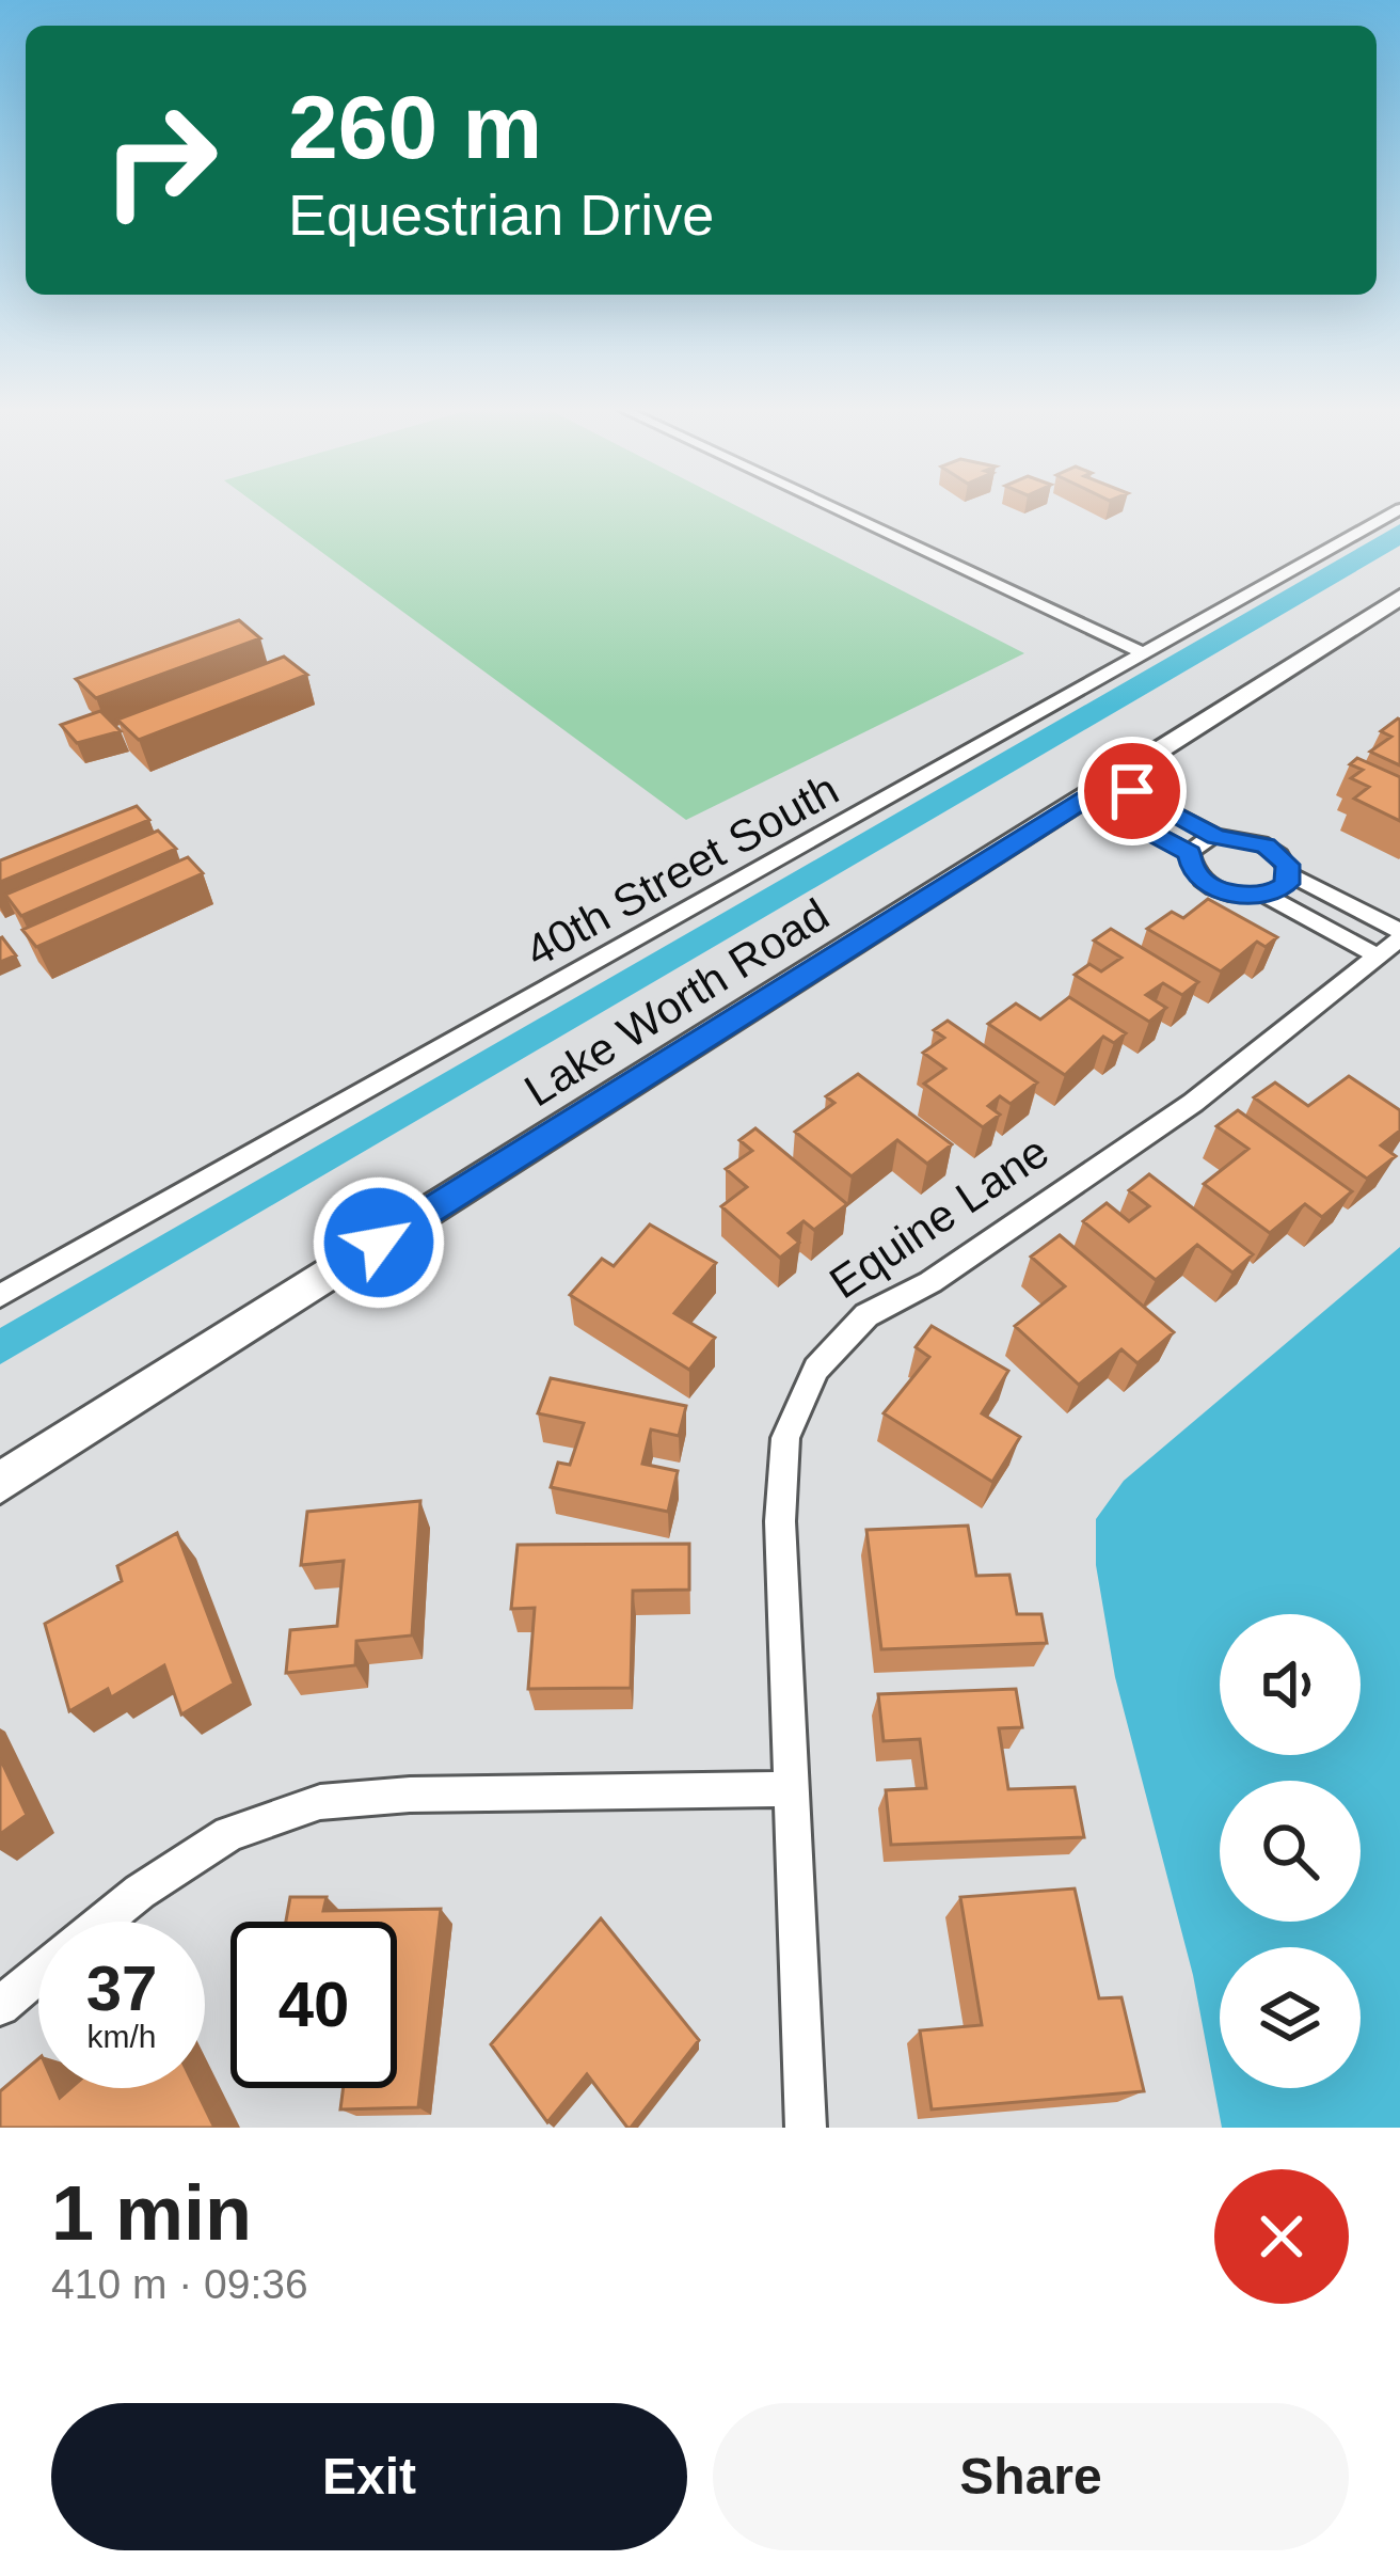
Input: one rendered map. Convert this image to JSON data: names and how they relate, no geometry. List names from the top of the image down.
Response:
{
  "streets": {
    "street": ["40th Street South", "Lake Worth Road", "Equine Lane"]
  },
  "page": {
    "turn": ["260 m", "Equestrian Drive"],
    "speed": "37 km/h",
    "limit": "40",
    "heading": ["1 min", "410 m · 09:36"],
    "buttons": ["Exit", "Share"]
  }
}
